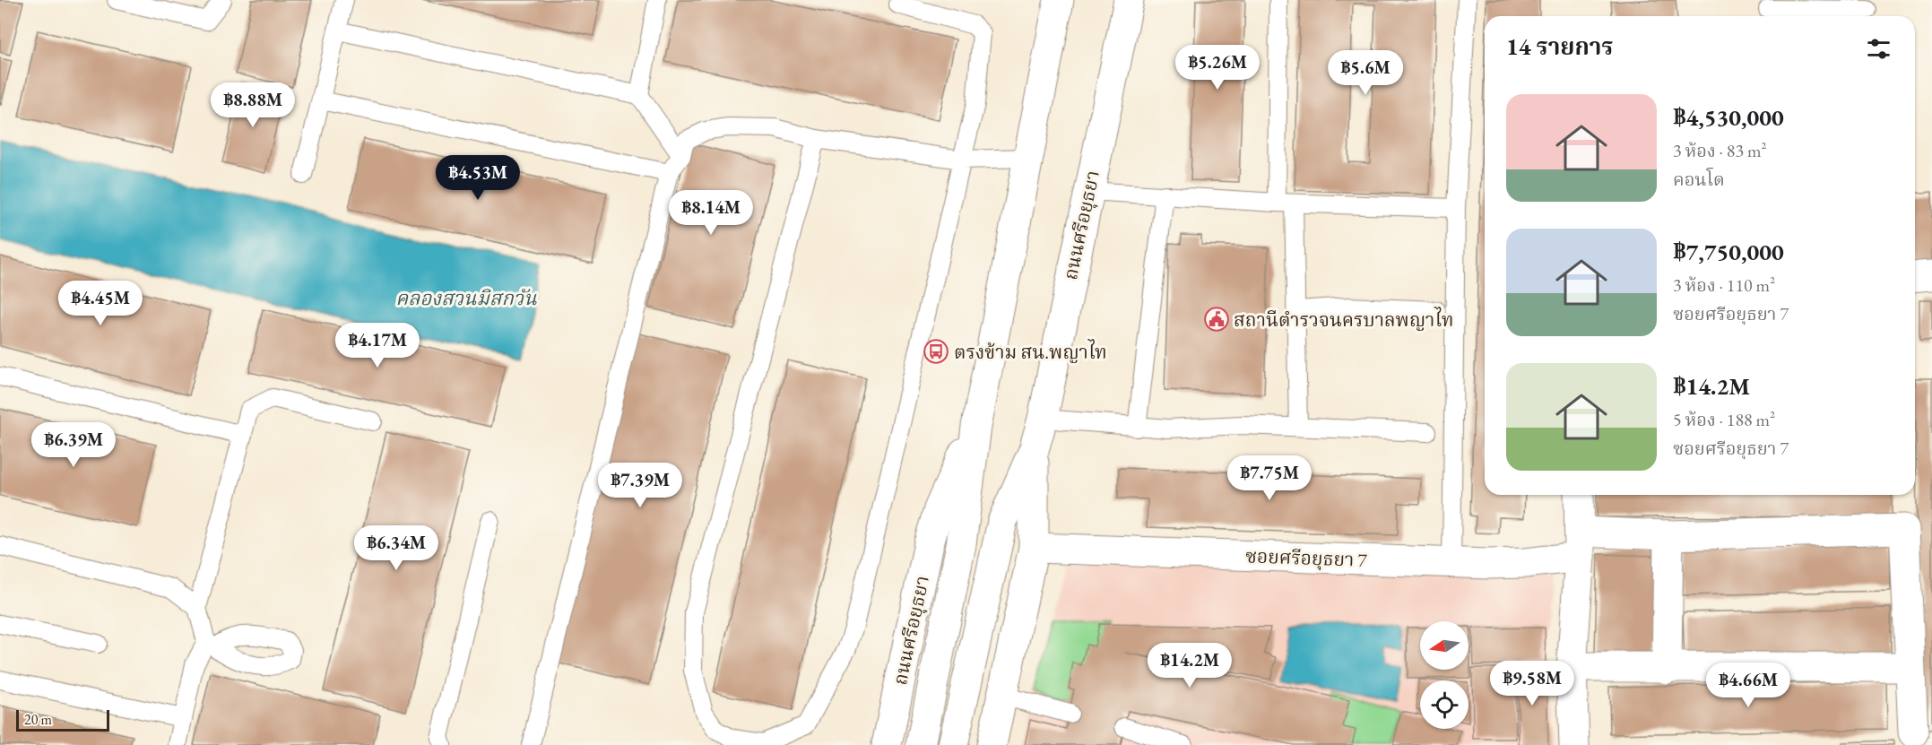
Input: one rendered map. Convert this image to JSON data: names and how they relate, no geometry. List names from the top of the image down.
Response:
{
  "streets": {
    "main road": ["ถนนศรีอยุธยา", "ซอยศรีอยุธยา 7"]
  },
  "crossings": [
    ["ถนนศรีอยุธยา", "ซอยศรีอยุธยา 7"]
  ],
  "water": ["คลองสวนมิสกวัน"],
  "places": {
    "public building": ["สถานีตำรวจนครบาลพญาไท"],
    "bus stop": ["ตรงข้าม สน.พญาไท"]
  },
  "scale_bar": "20 m",
  "north": "left",
  "page": {
    "heading": "14 รายการ",
    "price": [
      "฿5.26M",
      "฿5.6M",
      "฿8.88M",
      "฿4.53M",
      "฿8.14M",
      "฿4.45M",
      "฿4.17M",
      "฿6.39M",
      "฿7.75M",
      "฿7.39M",
      "฿6.34M",
      "฿14.2M",
      "฿9.58M",
      "฿4.66M"
    ],
    "list": [
      {
        "name": "฿4,530,000",
        "note": "3 ห้อง · 83 m² · คอนโด"
      },
      {
        "name": "฿7,750,000",
        "note": "3 ห้อง · 110 m² · ซอยศรีอยุธยา 7"
      },
      {
        "name": "฿14.2M",
        "note": "5 ห้อง · 188 m² · ซอยศรีอยุธยา 7"
      }
    ],
    "scale": "20 m"
  }
}
